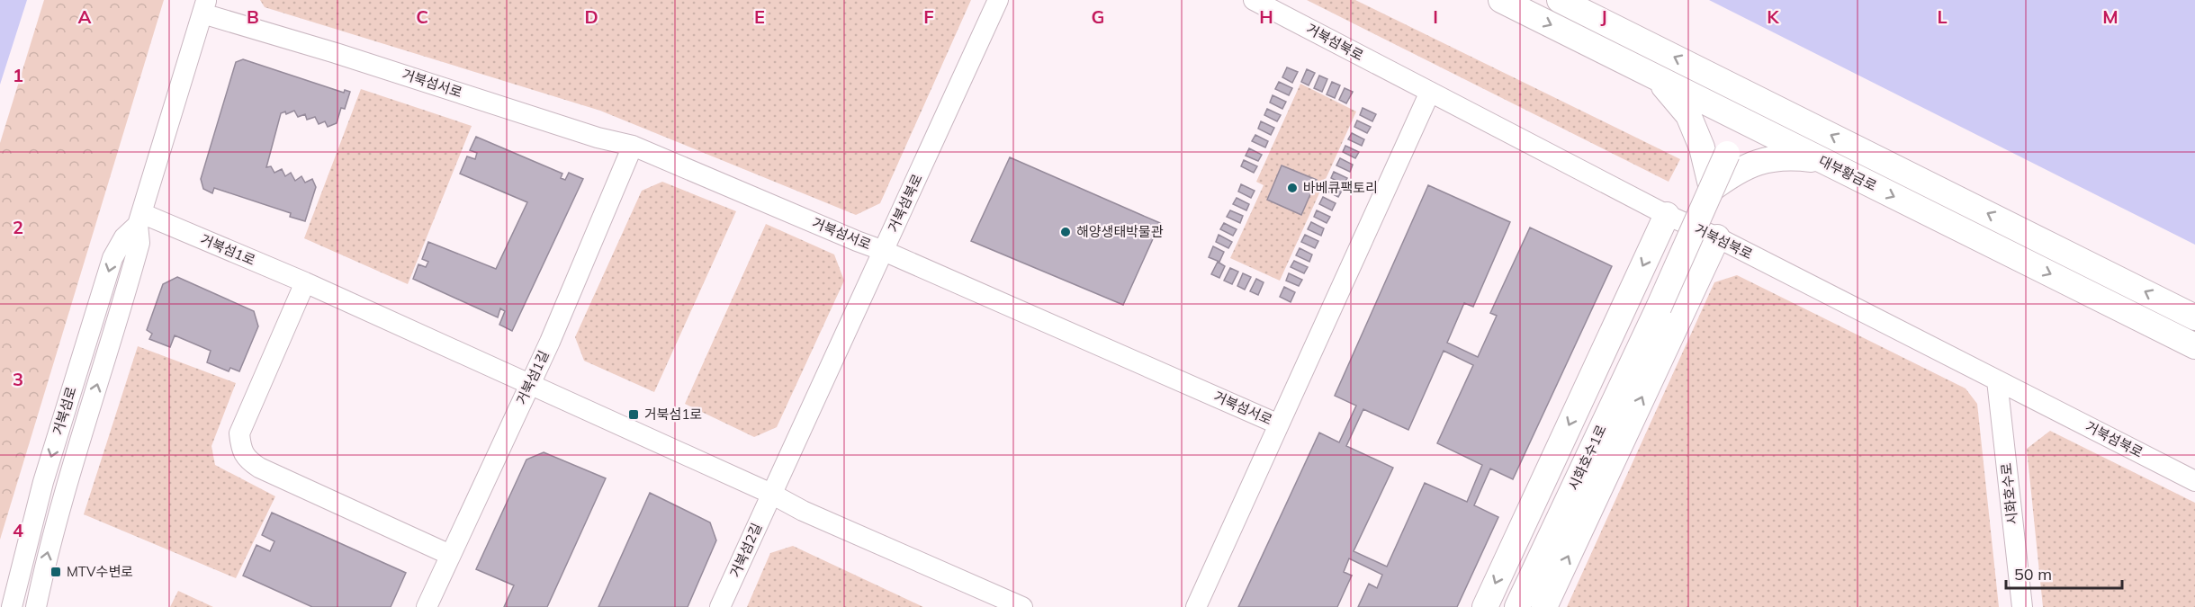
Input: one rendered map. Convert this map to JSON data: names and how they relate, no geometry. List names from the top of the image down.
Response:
{
  "streets": {
    "main road": ["대부황금로", "시화호수1로"],
    "street": [
      "거북섬북로",
      "거북섬서로",
      "거북섬1로",
      "거북섬1길",
      "거북섬로",
      "시화호수로",
      "거북섬2길"
    ]
  },
  "crossings": [
    ["거북섬북로", "거북섬서로"],
    ["거북섬북로", "거북섬1로"],
    ["거북섬북로", "시화호수로"],
    ["거북섬북로", "거북섬2길"],
    ["거북섬서로", "거북섬1길"],
    ["거북섬서로", "거북섬로"],
    ["대부황금로", "시화호수1로"],
    ["거북섬1로", "거북섬1길"],
    ["거북섬1로", "거북섬로"],
    ["거북섬1로", "거북섬2길"]
  ],
  "places": {
    "other": ["바베큐팩토리", "해양생태박물관"],
    "transit": ["거북섬1로", "MTV수변로"]
  },
  "scale_bar": "50 m",
  "grid": {
    "columns": [
      "A",
      "B",
      "C",
      "D",
      "E",
      "F",
      "G",
      "H",
      "I",
      "J",
      "K",
      "L",
      "M"
    ],
    "rows": [
      "1",
      "2",
      "3",
      "4"
    ]
  }
}
